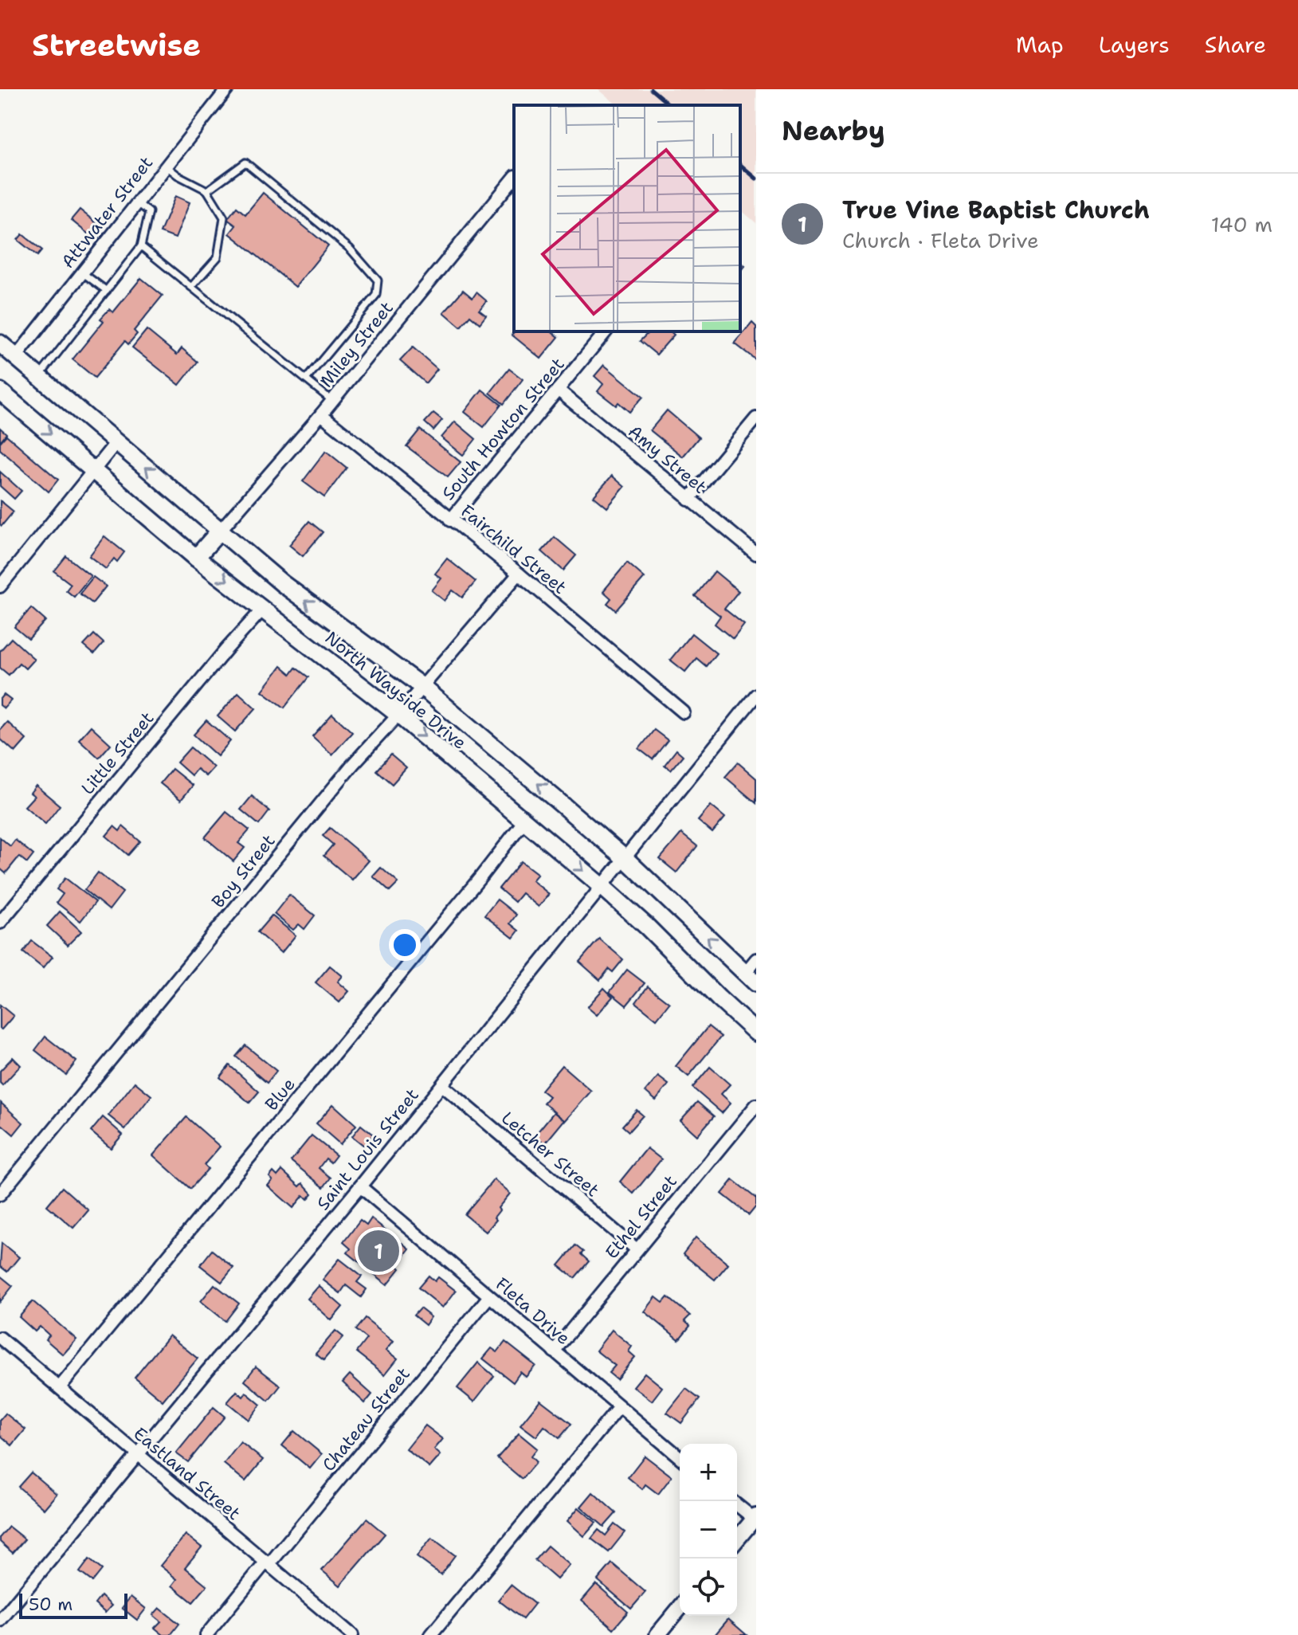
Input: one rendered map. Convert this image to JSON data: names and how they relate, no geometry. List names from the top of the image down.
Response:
{
  "streets": {
    "main road": ["North Wayside Drive"],
    "street": [
      "Attwater Street",
      "Miley Street",
      "South Howton Street",
      "Amy Street",
      "Fairchild Street",
      "Little Street",
      "Boy Street",
      "Blue",
      "Saint Louis Street",
      "Letcher Street",
      "Ethel Street",
      "Fleta Drive",
      "Chateau Street",
      "Eastland Street"
    ]
  },
  "crossings": [
    ["Attwater Street", "North Wayside Drive"],
    ["Miley Street", "Fairchild Street"],
    ["Miley Street", "North Wayside Drive"],
    ["South Howton Street", "Amy Street"],
    ["South Howton Street", "Fairchild Street"],
    ["Fairchild Street", "Boy Street"],
    ["North Wayside Drive", "Little Street"],
    ["North Wayside Drive", "Boy Street"],
    ["North Wayside Drive", "Blue"],
    ["North Wayside Drive", "Saint Louis Street"],
    ["Blue", "Eastland Street"],
    ["Saint Louis Street", "Letcher Street"],
    ["Saint Louis Street", "Fleta Drive"],
    ["Saint Louis Street", "Eastland Street"],
    ["Letcher Street", "Ethel Street"],
    ["Ethel Street", "Fleta Drive"],
    ["Fleta Drive", "Chateau Street"],
    ["Chateau Street", "Eastland Street"]
  ],
  "scale_bar": "50 m",
  "page": {
    "header": "Streetwise",
    "nav": ["Map", "Layers", "Share"],
    "heading": "Nearby",
    "list": [
      {
        "mark": "1",
        "name": "True Vine Baptist Church",
        "note": "Church · Fleta Drive",
        "value": "140 m"
      }
    ],
    "pins": "1",
    "map_buttons": ["+", "−"],
    "scale": "50 m"
  }
}
